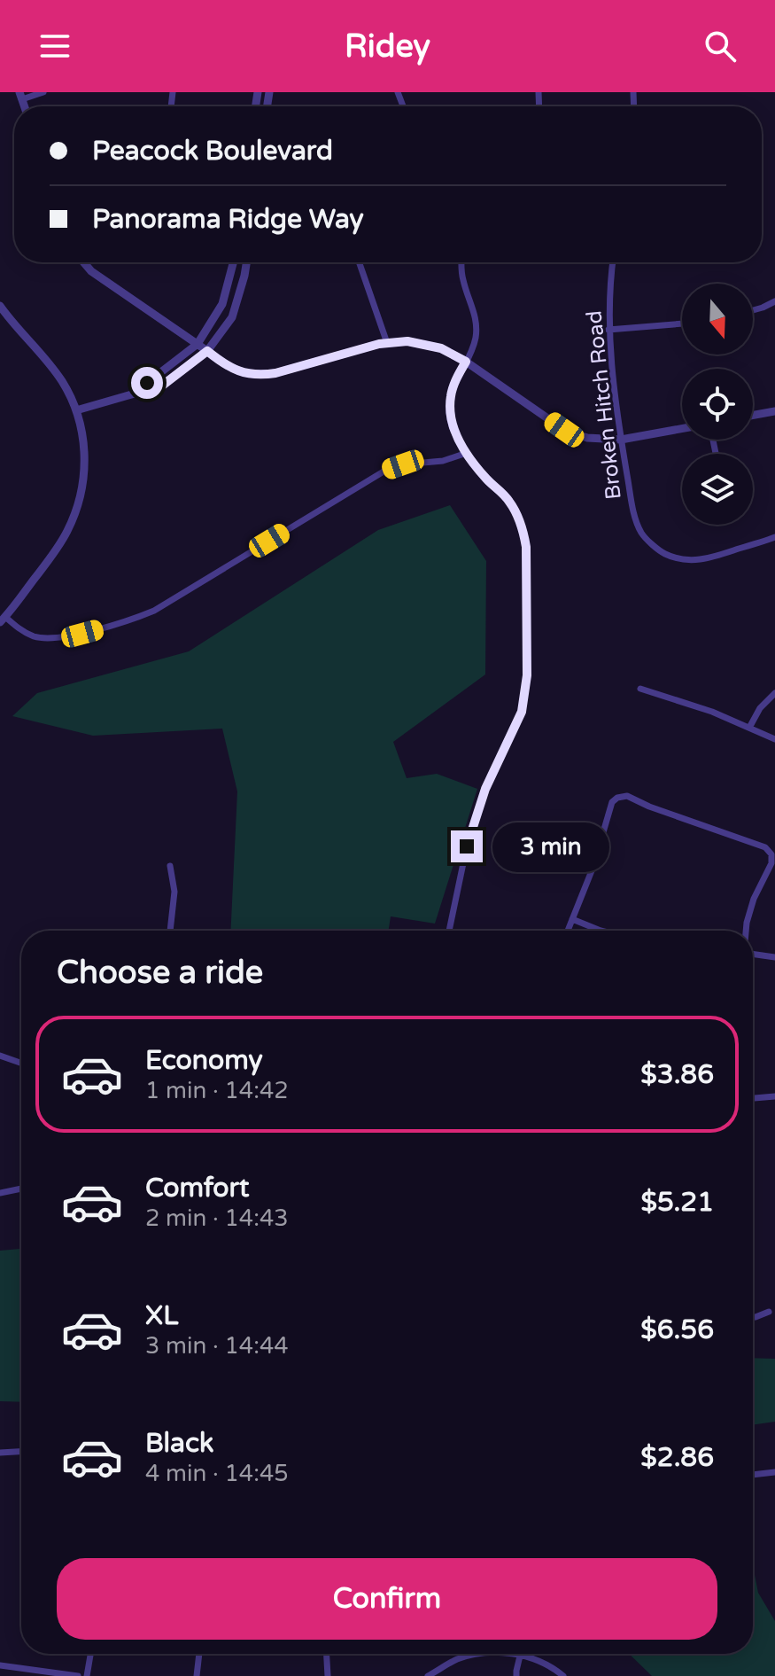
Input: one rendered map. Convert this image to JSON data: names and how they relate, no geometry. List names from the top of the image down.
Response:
{
  "streets": {
    "street": ["Broken Hitch Road"]
  },
  "north": "bottom",
  "page": {
    "header": "Ridey",
    "banner": ["Peacock Boulevard", "Panorama Ridge Way"],
    "bubble": "3 min",
    "heading": "Choose a ride",
    "list": [
      {
        "name": "Economy",
        "note": "1 min · 14:42",
        "value": "$3.86"
      },
      {
        "name": "Comfort",
        "note": "2 min · 14:43",
        "value": "$5.21"
      },
      {
        "name": "XL",
        "note": "3 min · 14:44",
        "value": "$6.56"
      },
      {
        "name": "Black",
        "note": "4 min · 14:45",
        "value": "$2.86"
      }
    ],
    "buttons": "Confirm"
  }
}
